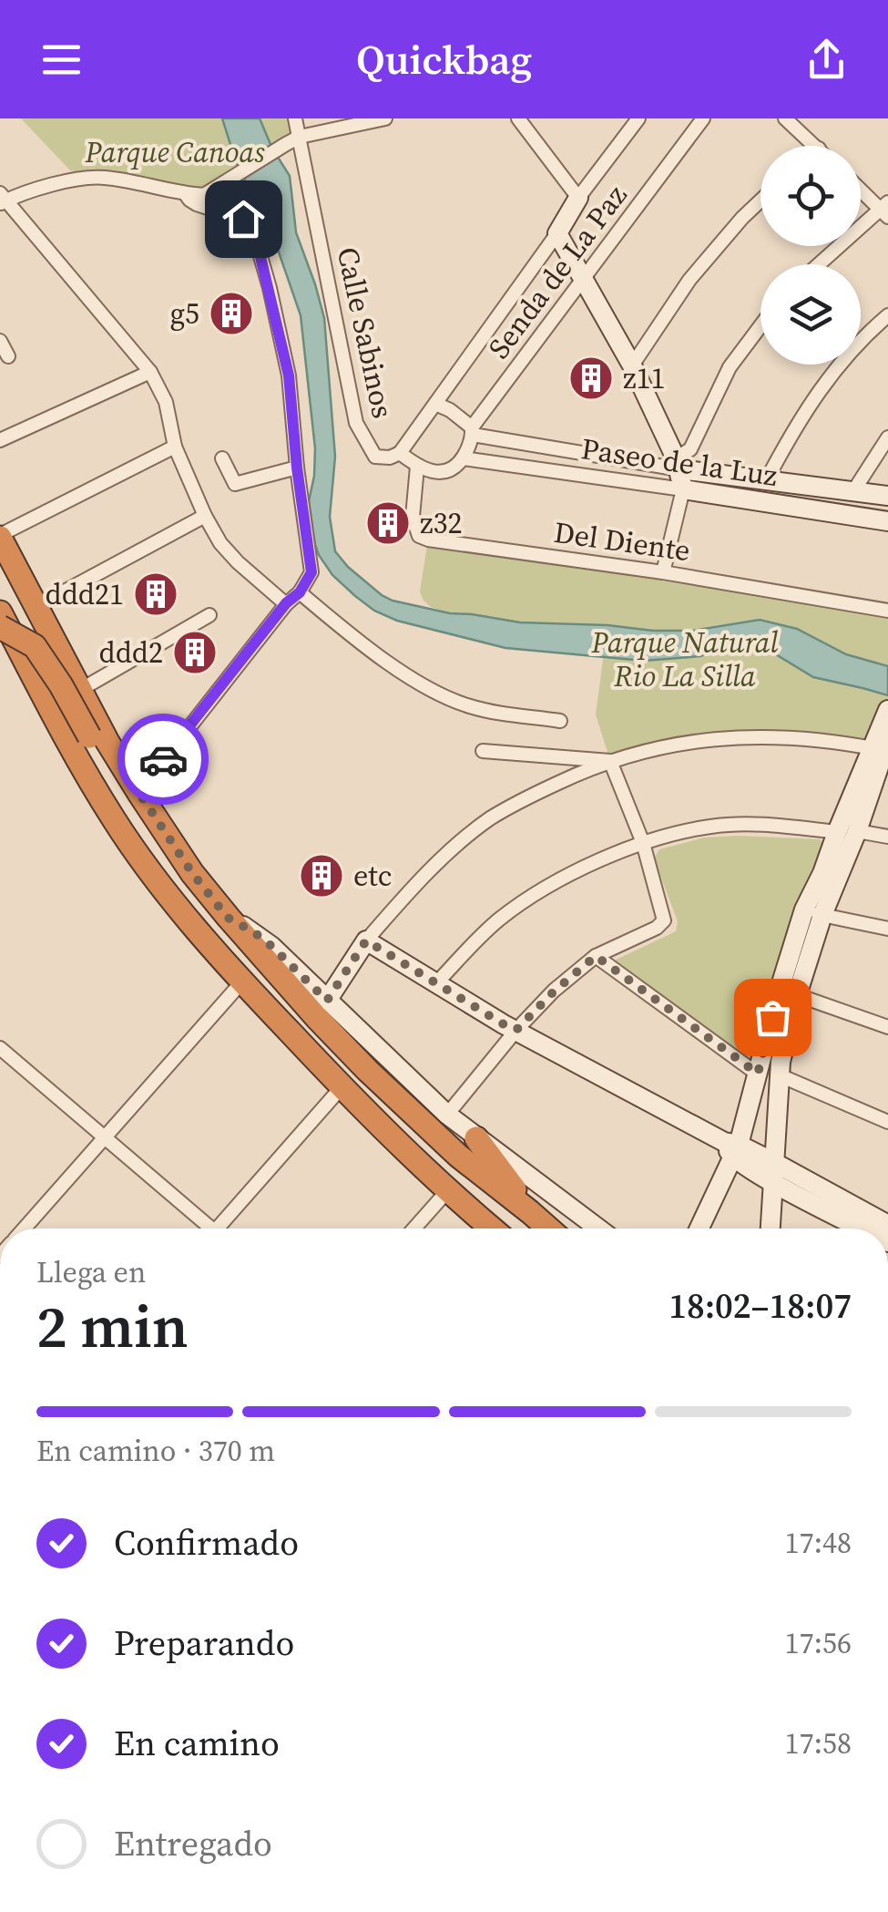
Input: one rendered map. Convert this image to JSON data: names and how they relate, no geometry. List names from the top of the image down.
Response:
{
  "streets": {
    "street": [
      "Senda de La Paz",
      "Calle Sabinos",
      "Paseo de la Luz",
      "Del Diente"
    ]
  },
  "crossings": [
    ["Senda de La Paz", "Calle Sabinos"],
    ["Senda de La Paz", "Paseo de la Luz"],
    ["Senda de La Paz", "Del Diente"],
    ["Calle Sabinos", "Paseo de la Luz"],
    ["Calle Sabinos", "Del Diente"],
    ["Paseo de la Luz", "Del Diente"]
  ],
  "parks": ["Parque Canoas", "Parque Natural Rio La Silla"],
  "places": {
    "building": [
      "g5",
      "z11",
      "z32",
      "ddd21",
      "ddd2",
      "etc"
    ]
  },
  "page": {
    "header": "Quickbag",
    "heading": ["2 min", "Llega en", "18:02–18:07"],
    "bar": "En camino · 370 m",
    "list": [
      ["Confirmado", "17:48"],
      ["Preparando", "17:56"],
      ["En camino", "17:58"],
      "Entregado"
    ]
  }
}
